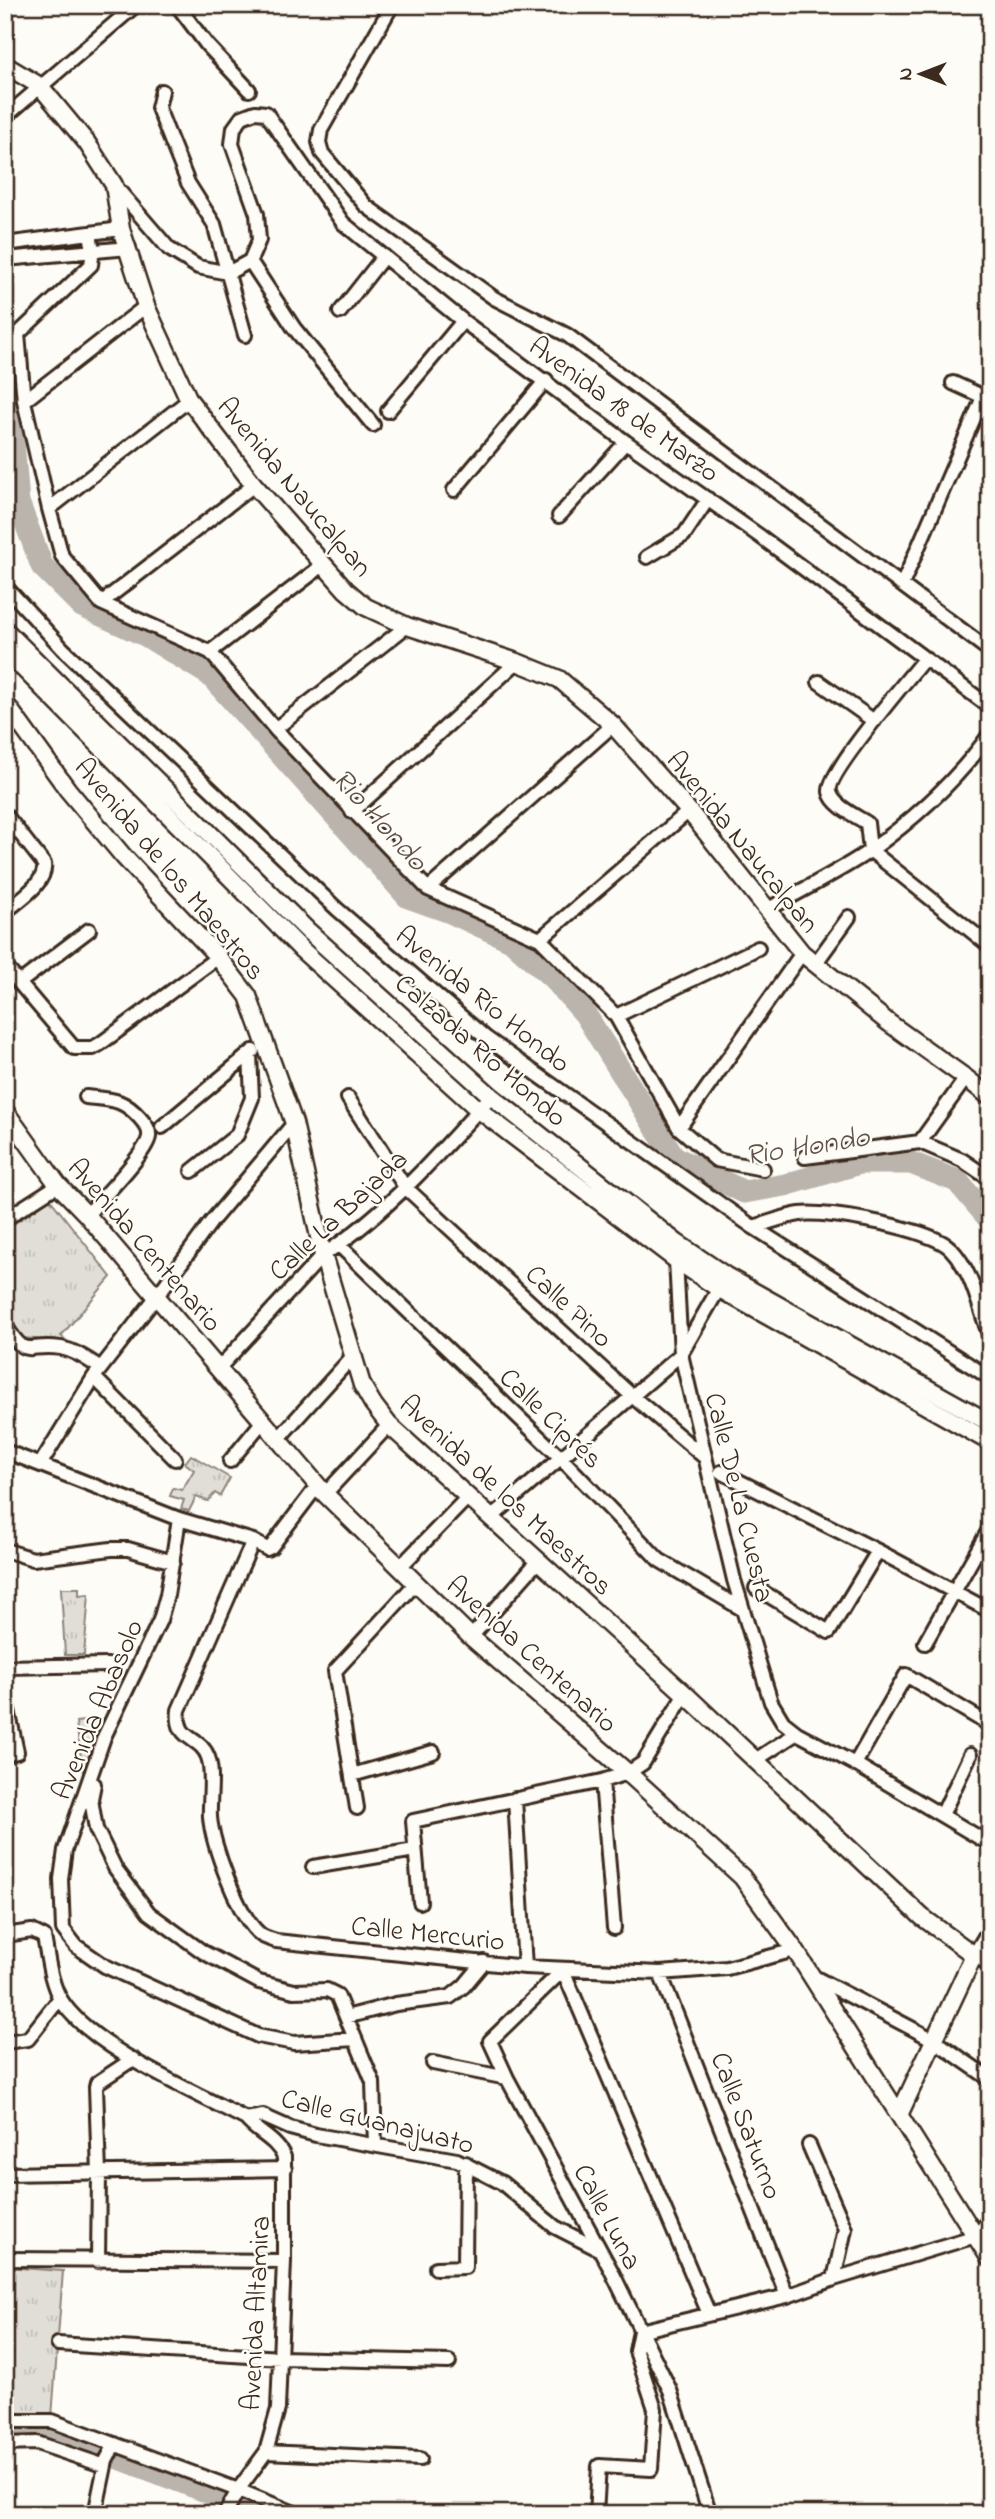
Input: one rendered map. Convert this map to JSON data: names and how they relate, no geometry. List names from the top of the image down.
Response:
{
  "streets": {
    "main road": [
      "Avenida Naucalpan",
      "Avenida de los Maestros",
      "Calzada Río Hondo",
      "Avenida Centenario"
    ],
    "street": [
      "Avenida 18 de Marzo",
      "Avenida Río Hondo",
      "Calle La Bajada",
      "Calle Pino",
      "Calle Ciprés",
      "Calle De La Cuesta",
      "Avenida Abasolo",
      "Calle Mercurio",
      "Calle Guanajuato",
      "Calle Saturno",
      "Calle Luna",
      "Avenida Altamira"
    ]
  },
  "crossings": [
    ["Avenida de los Maestros", "Calle La Bajada"],
    ["Calzada Río Hondo", "Calle La Bajada"],
    ["Calzada Río Hondo", "Calle De La Cuesta"],
    ["Calle La Bajada", "Avenida Centenario"],
    ["Calle La Bajada", "Calle Pino"],
    ["Calle La Bajada", "Calle Ciprés"],
    ["Avenida Centenario", "Calle Mercurio"],
    ["Calle Pino", "Calle De La Cuesta"],
    ["Calle Ciprés", "Calle De La Cuesta"],
    ["Calle Mercurio", "Calle Saturno"],
    ["Calle Mercurio", "Calle Luna"],
    ["Calle Guanajuato", "Calle Luna"],
    ["Calle Guanajuato", "Avenida Altamira"]
  ],
  "water": ["Rio Hondo"],
  "north": "left"
}
